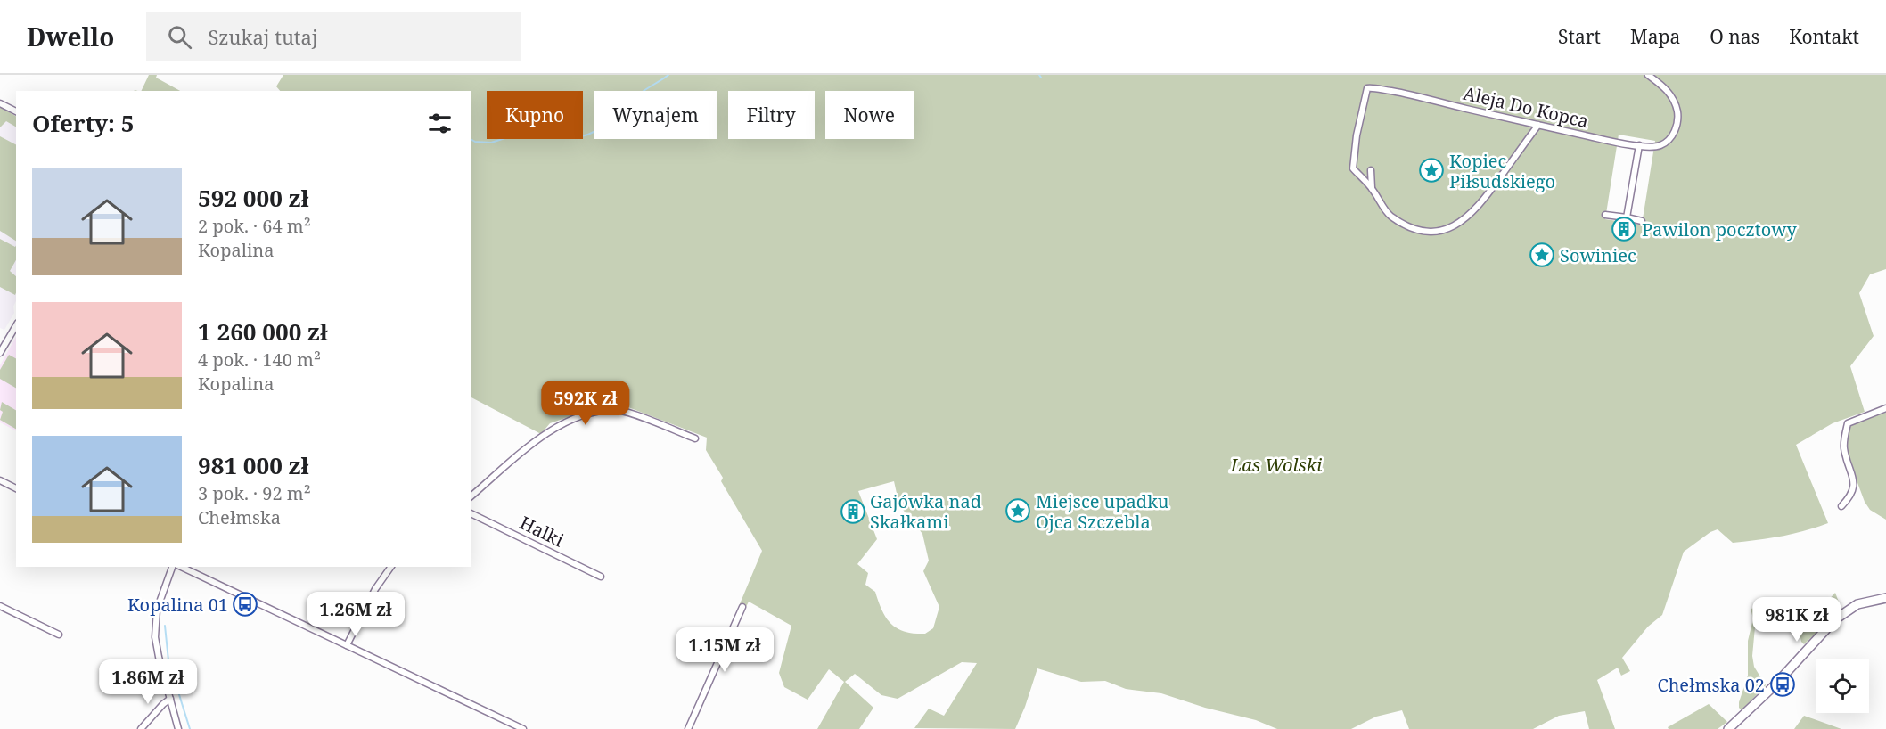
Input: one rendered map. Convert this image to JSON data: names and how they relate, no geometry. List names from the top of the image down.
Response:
{
  "streets": {
    "street": ["Aleja Do Kopca", "Halki"]
  },
  "parks": ["Las Wolski"],
  "places": {
    "place": ["Kopiec Piłsudskiego", "Sowiniec", "Miejsce upadku Ojca Szczebla"],
    "building": ["Pawilon pocztowy", "Gajówka nad Skałkami"],
    "bus stop": ["Kopalina 01", "Chełmska 02"]
  },
  "page": {
    "header": "Dwello",
    "search": "Szukaj tutaj",
    "nav": [
      "Start",
      "Mapa",
      "O nas",
      "Kontakt"
    ],
    "chip": [
      "Kupno",
      "Wynajem",
      "Filtry",
      "Nowe"
    ],
    "heading": "Oferty: 5",
    "list": [
      {
        "name": "592 000 zł",
        "note": "2 pok. · 64 m² · Kopalina"
      },
      {
        "name": "1 260 000 zł",
        "note": "4 pok. · 140 m² · Kopalina"
      },
      {
        "name": "981 000 zł",
        "note": "3 pok. · 92 m² · Chełmska"
      }
    ],
    "price": [
      "592K zł",
      "1.26M zł",
      "981K zł",
      "1.15M zł",
      "1.86M zł"
    ]
  }
}
